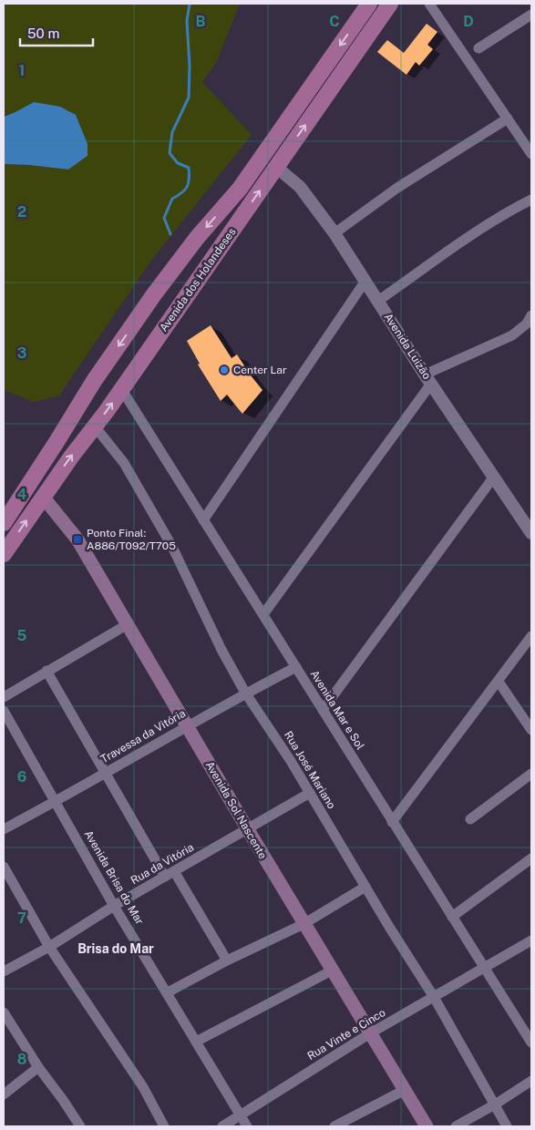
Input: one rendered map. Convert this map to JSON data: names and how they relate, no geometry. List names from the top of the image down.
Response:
{
  "streets": {
    "main road": ["Avenida dos Holandeses", "Avenida Sol Nascente"],
    "street": [
      "Avenida Luizão",
      "Avenida Mar e Sol",
      "Travessa da Vitória",
      "Rua José Mariano",
      "Rua da Vitória",
      "Avenida Brisa do Mar",
      "Rua Vinte e Cinco"
    ]
  },
  "crossings": [
    ["Avenida dos Holandeses", "Avenida Luizão"],
    ["Avenida dos Holandeses", "Avenida Mar e Sol"],
    ["Avenida dos Holandeses", "Rua José Mariano"],
    ["Avenida dos Holandeses", "Avenida Sol Nascente"],
    ["Avenida Mar e Sol", "Travessa da Vitória"],
    ["Avenida Mar e Sol", "Rua Vinte e Cinco"],
    ["Travessa da Vitória", "Rua José Mariano"],
    ["Travessa da Vitória", "Avenida Sol Nascente"],
    ["Travessa da Vitória", "Avenida Brisa do Mar"],
    ["Rua José Mariano", "Rua da Vitória"],
    ["Rua José Mariano", "Rua Vinte e Cinco"],
    ["Avenida Sol Nascente", "Rua da Vitória"],
    ["Avenida Sol Nascente", "Rua Vinte e Cinco"],
    ["Rua da Vitória", "Avenida Brisa do Mar"],
    ["Avenida Brisa do Mar", "Rua Vinte e Cinco"]
  ],
  "districts": ["Brisa do Mar"],
  "places": {
    "other": ["Center Lar"],
    "transit": ["Ponto Final: A886/T092/T705"]
  },
  "scale_bar": "50 m",
  "grid": {
    "columns": ["B", "C", "D"],
    "rows": [
      "1",
      "2",
      "3",
      "4",
      "5",
      "6",
      "7",
      "8"
    ]
  }
}
